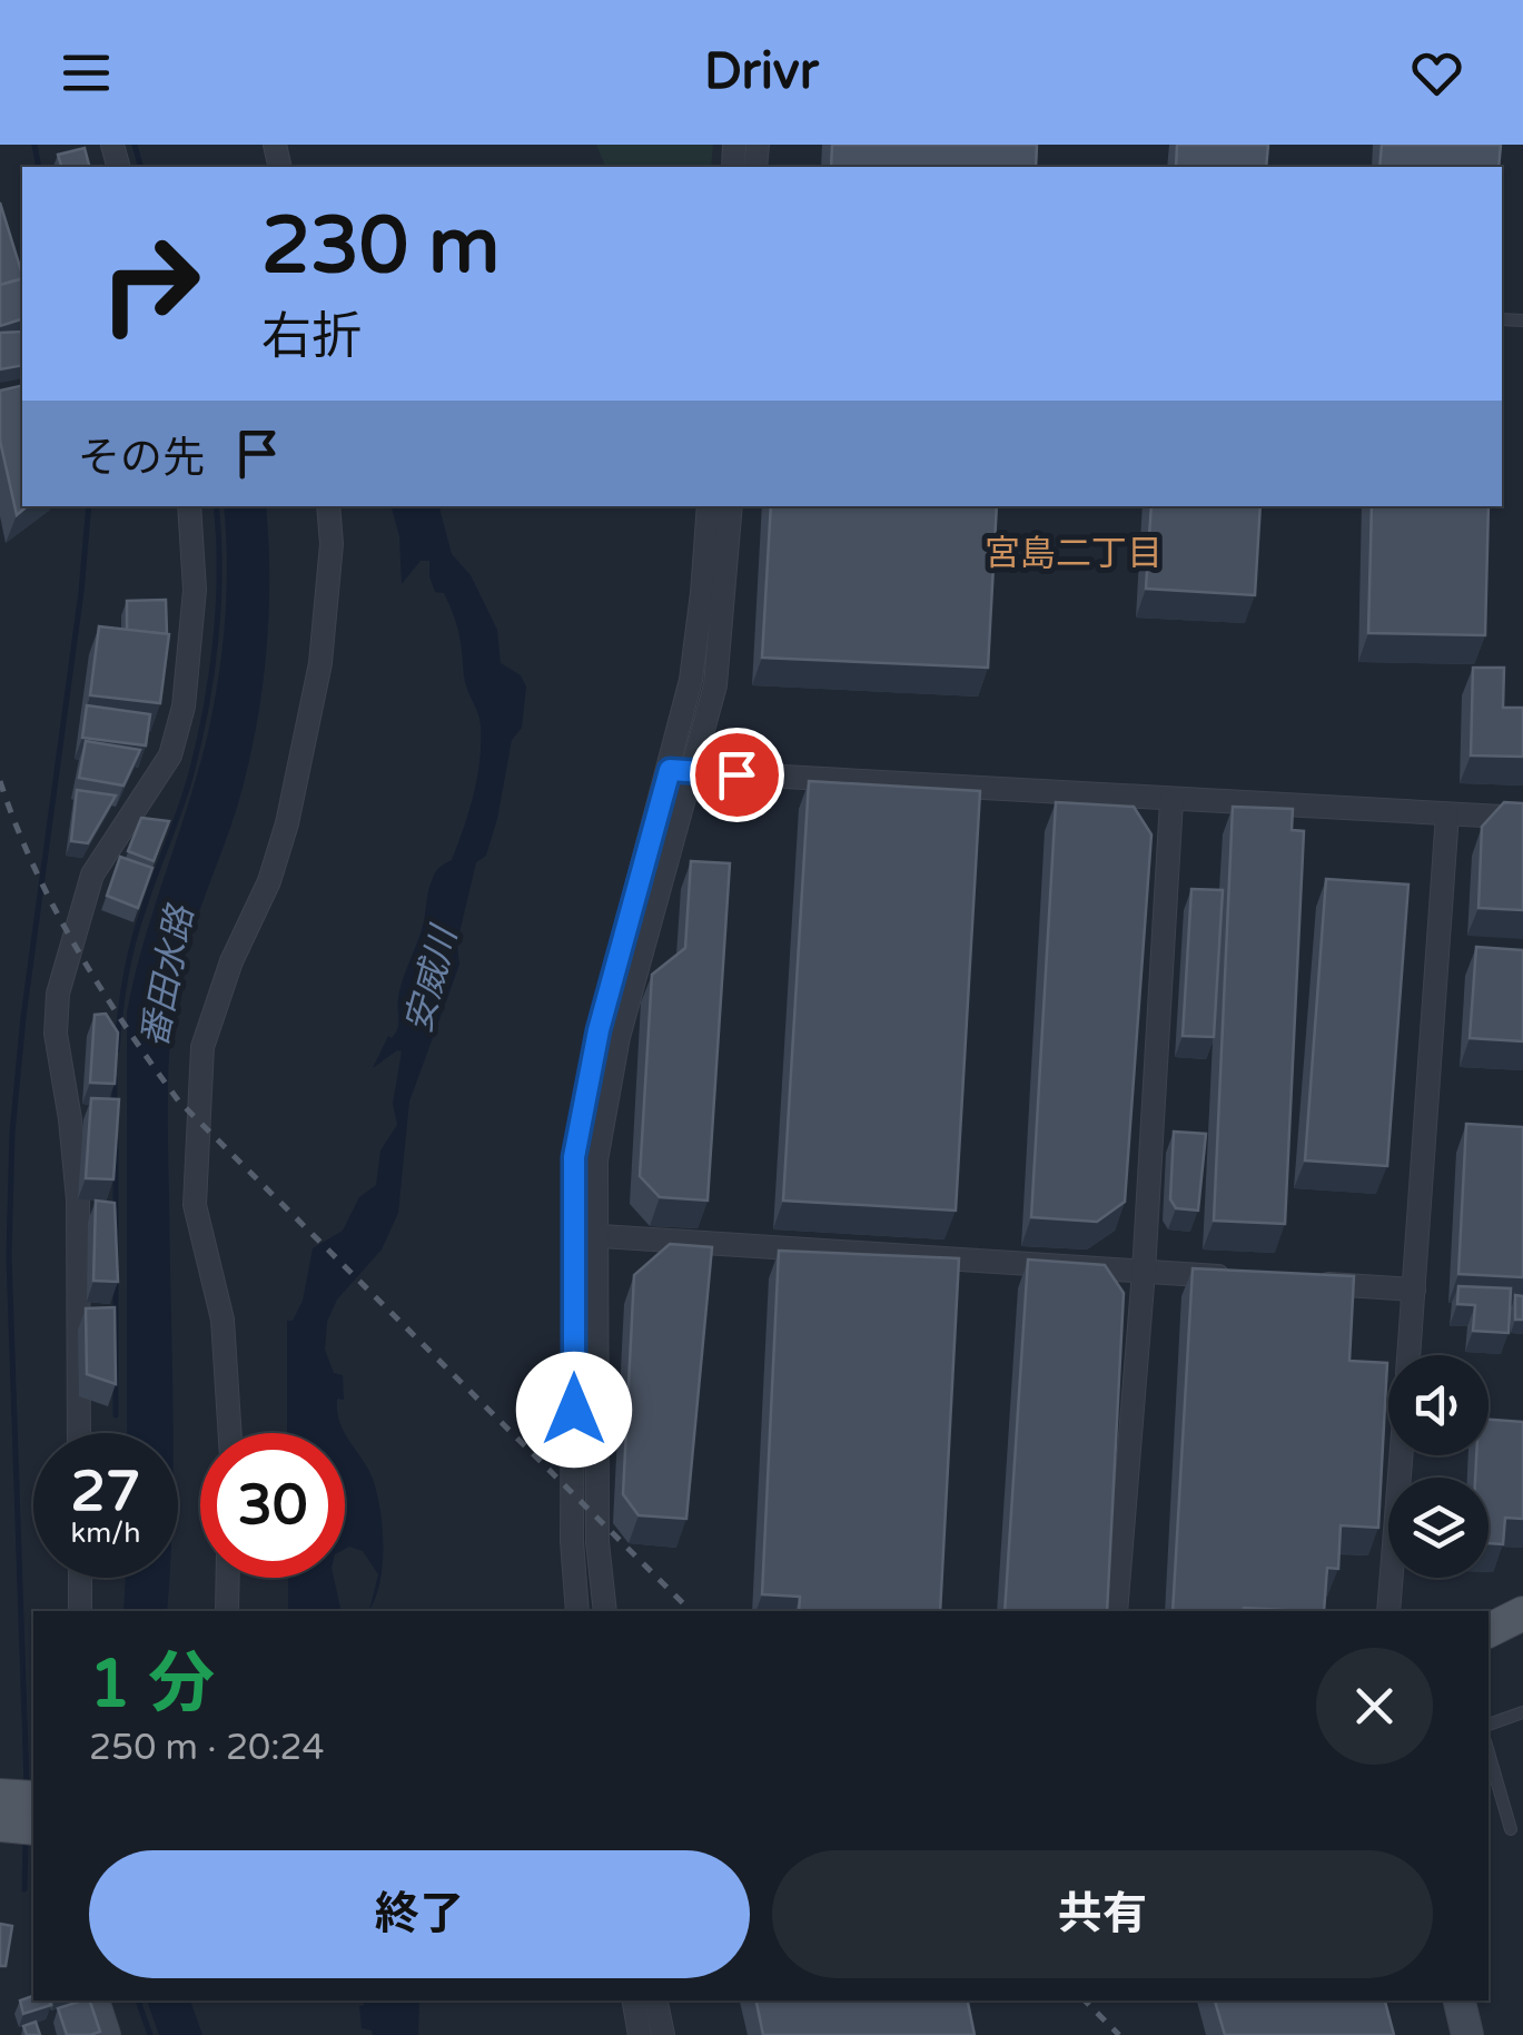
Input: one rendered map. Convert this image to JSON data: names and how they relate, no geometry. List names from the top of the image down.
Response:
{
  "districts": ["宮島二丁目"],
  "water": ["番田水路", "安威川"],
  "page": {
    "header": "Drivr",
    "turn": ["230 m", "右折"],
    "then": "その先",
    "speed": "27 km/h",
    "limit": "30",
    "heading": ["1 分", "250 m · 20:24"],
    "buttons": ["終了", "共有"]
  }
}
